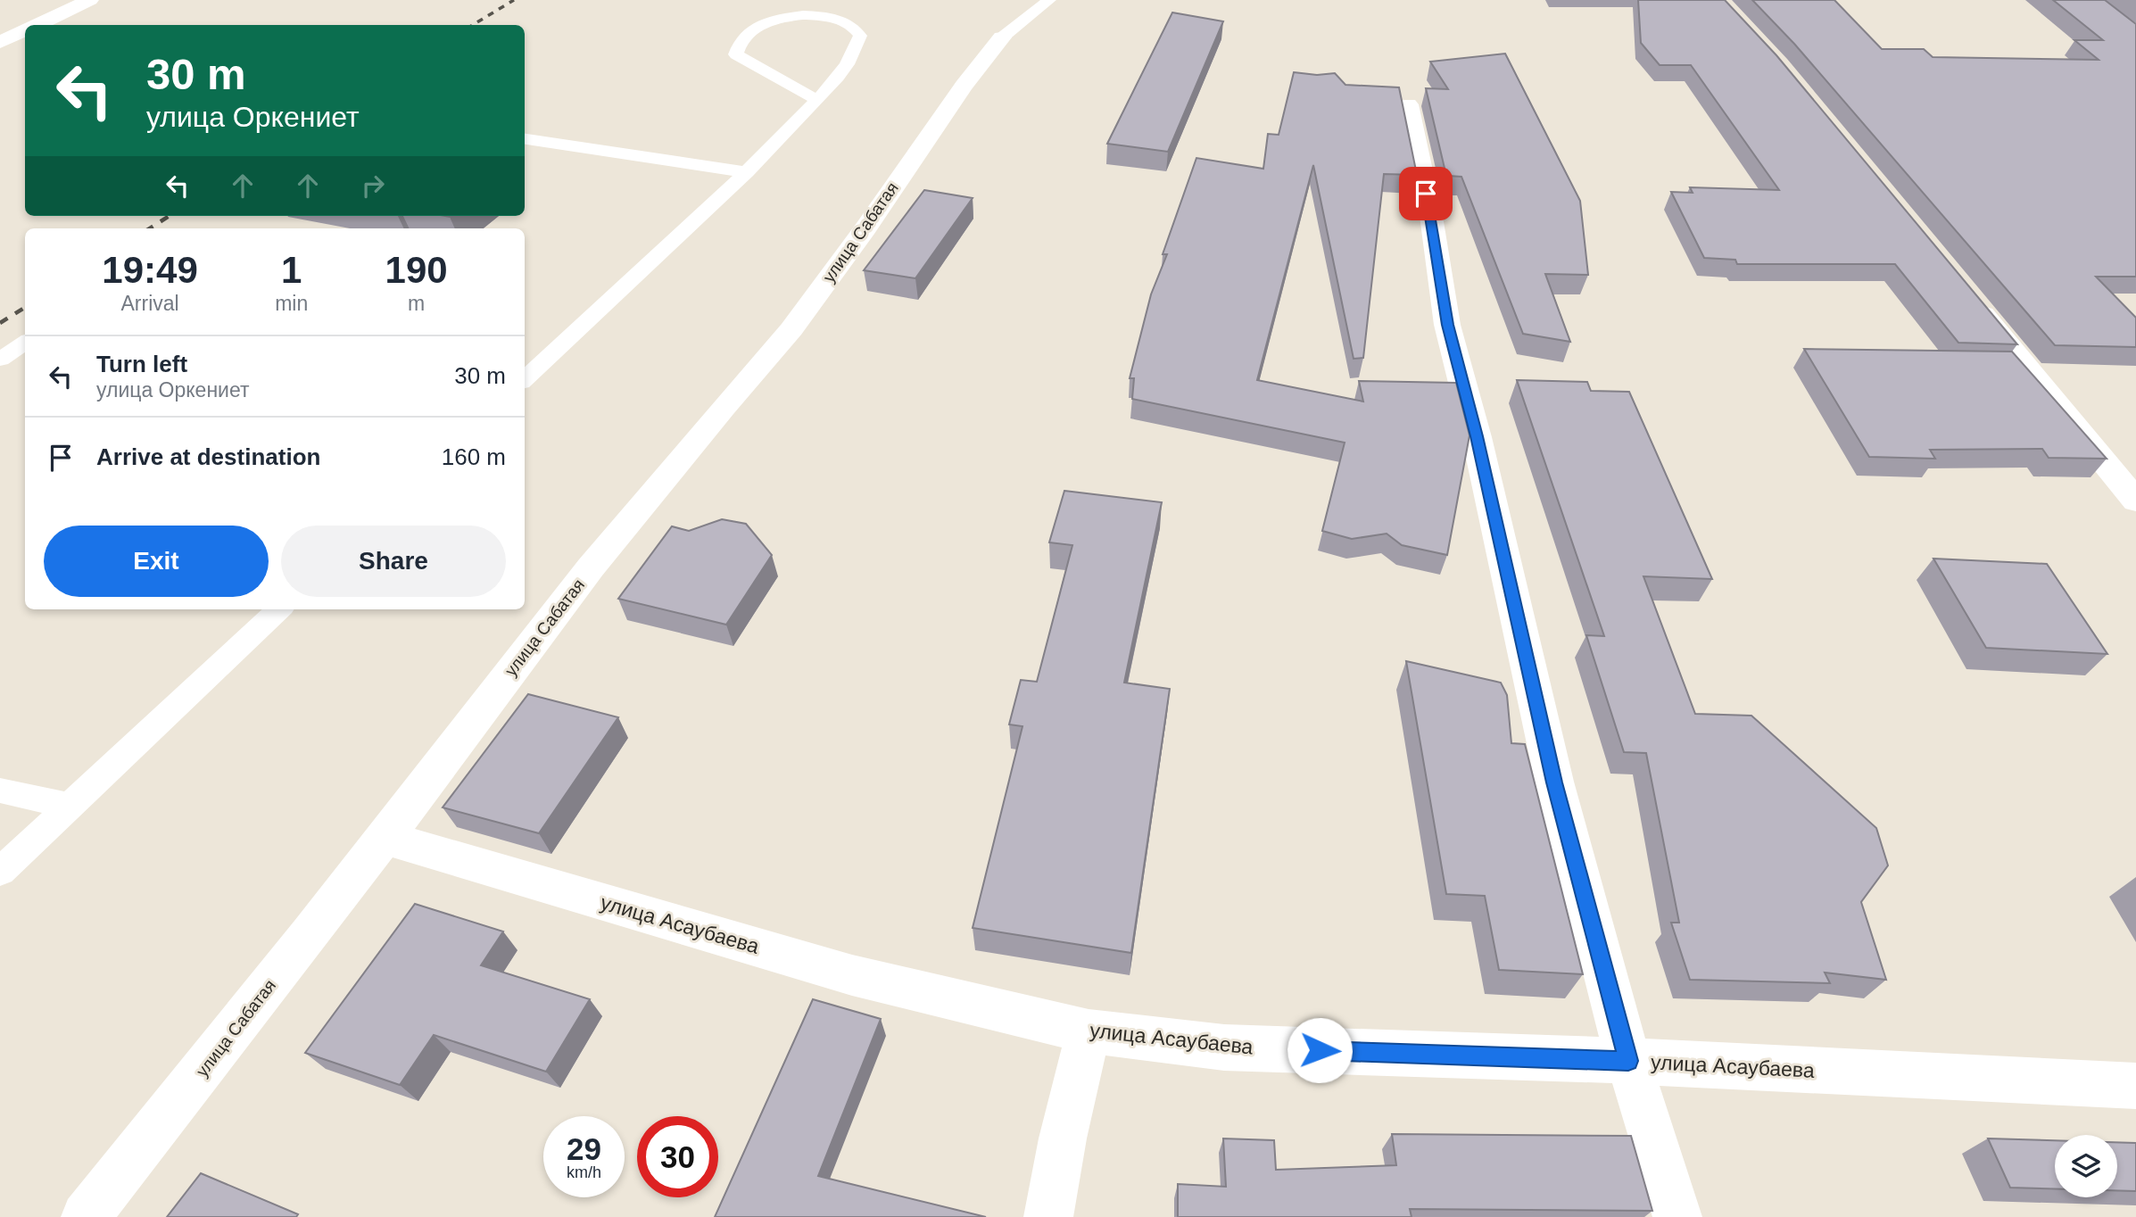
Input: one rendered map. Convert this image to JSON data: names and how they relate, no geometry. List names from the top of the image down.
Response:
{
  "streets": {
    "street": ["улица Сабатая", "улица Асаубаева"]
  },
  "crossings": [
    ["улица Сабатая", "улица Асаубаева"]
  ],
  "page": {
    "turn": ["30 m", "улица Оркениет"],
    "eta": [
      "19:49",
      "Arrival",
      "1",
      "min",
      "190",
      "m"
    ],
    "list": [
      {
        "name": "Turn left",
        "note": "улица Оркениет",
        "value": "30 m"
      },
      {
        "name": "Arrive at destination",
        "value": "160 m"
      }
    ],
    "buttons": ["Exit", "Share"],
    "speed": "29 km/h",
    "limit": "30"
  }
}
